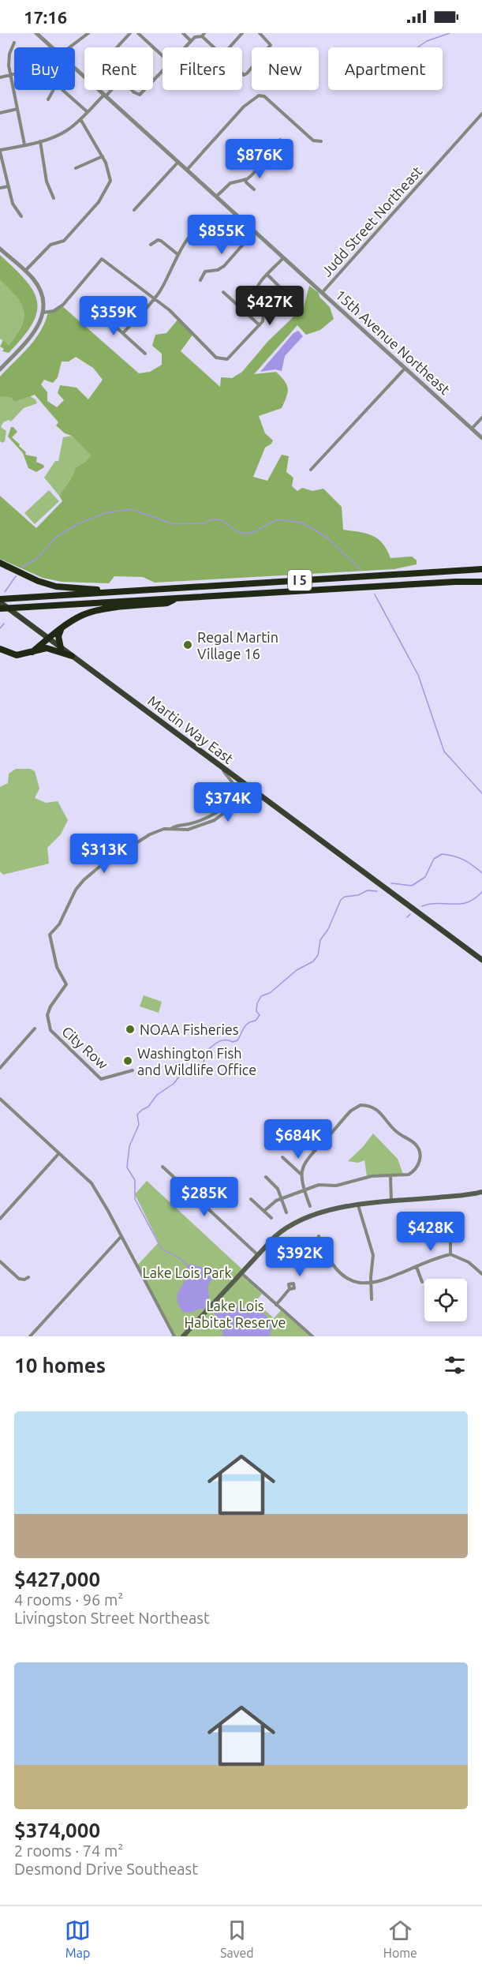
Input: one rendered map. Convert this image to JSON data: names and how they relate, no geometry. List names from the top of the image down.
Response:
{
  "streets": {
    "highway": ["I 5"],
    "main road": ["Martin Way East"],
    "street": ["Judd Street Northeast", "15th Avenue Northeast", "City Row"]
  },
  "crossings": [
    ["Judd Street Northeast", "15th Avenue Northeast"]
  ],
  "parks": ["Lake Lois Park", "Lake Lois Habitat Reserve"],
  "places": ["Regal Martin Village 16", "NOAA Fisheries", "Washington Fish and Wildlife Office"],
  "page": {
    "status": "17:16",
    "chip": [
      "Buy",
      "Rent",
      "Filters",
      "New",
      "Apartment"
    ],
    "price": [
      "$876K",
      "$855K",
      "$427K",
      "$359K",
      "$374K",
      "$313K",
      "$684K",
      "$285K",
      "$428K",
      "$392K"
    ],
    "heading": "10 homes",
    "list": [
      {
        "name": "$427,000",
        "note": "4 rooms · 96 m² · Livingston Street Northeast"
      },
      {
        "name": "$374,000",
        "note": "2 rooms · 74 m² · Desmond Drive Southeast"
      }
    ],
    "tabs": ["Map", "Saved", "Home"]
  }
}
